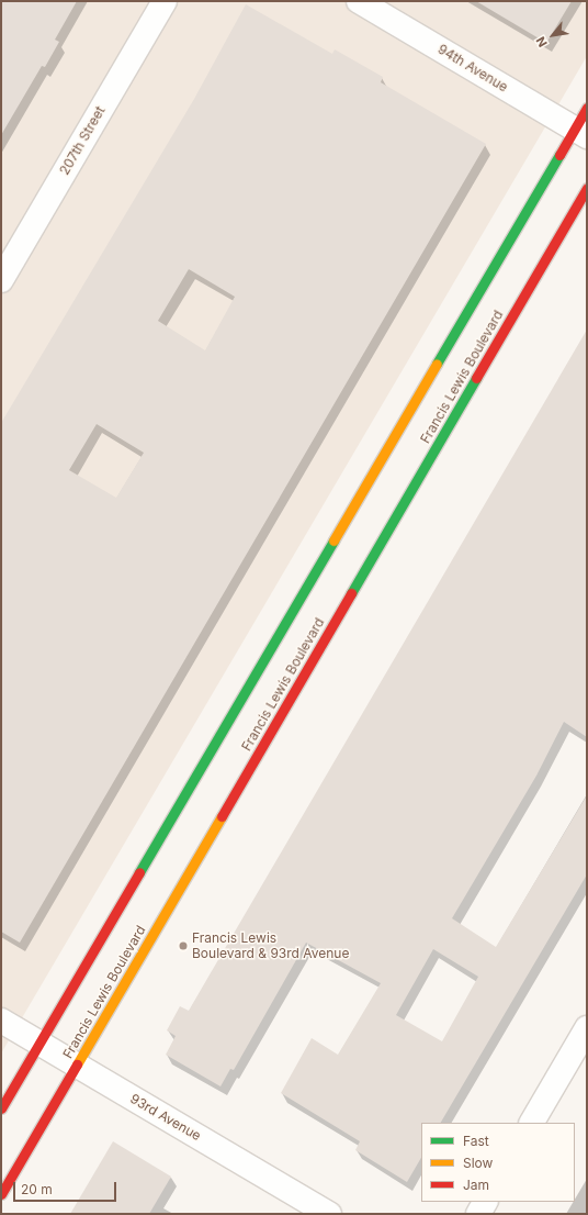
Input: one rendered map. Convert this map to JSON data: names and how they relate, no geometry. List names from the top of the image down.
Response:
{
  "streets": {
    "main road": ["Francis Lewis Boulevard"],
    "street": ["94th Avenue", "207th Street", "93rd Avenue"]
  },
  "crossings": [
    ["Francis Lewis Boulevard", "93rd Avenue"]
  ],
  "places": ["Francis Lewis Boulevard & 93rd Avenue"],
  "legend": ["Fast", "Slow", "Jam"],
  "scale_bar": "20 m",
  "north": "bottom left"
}
